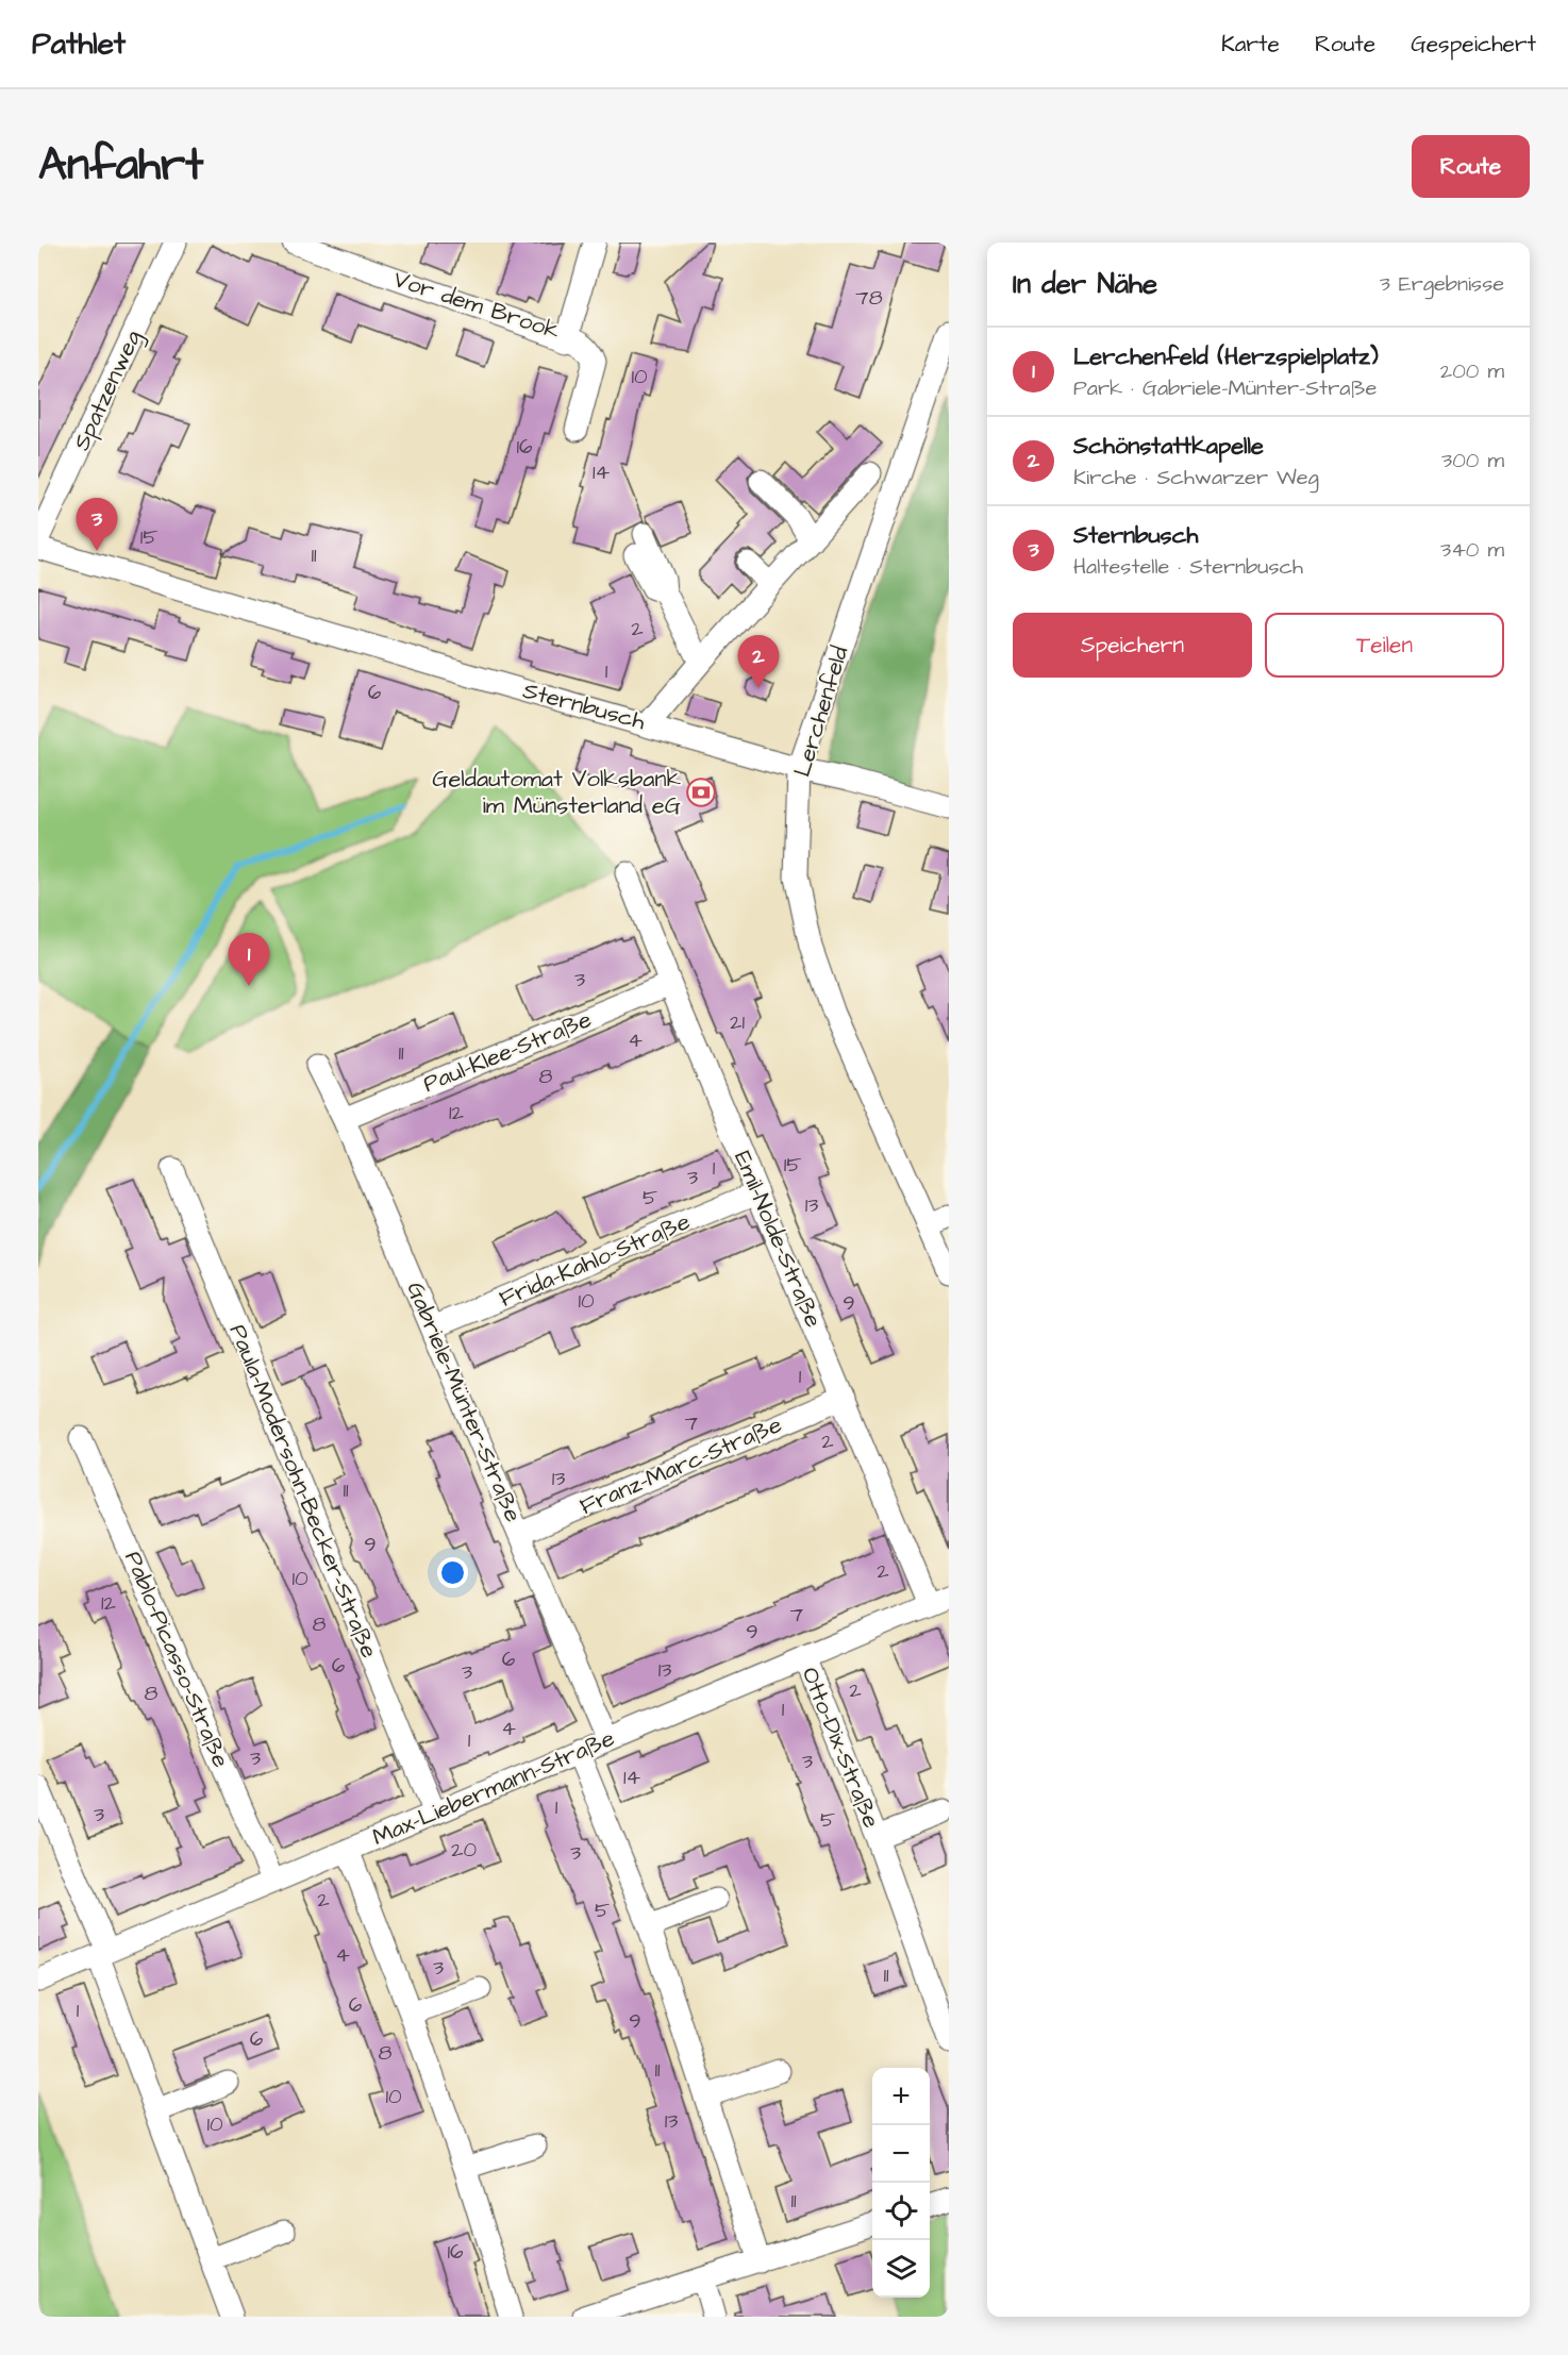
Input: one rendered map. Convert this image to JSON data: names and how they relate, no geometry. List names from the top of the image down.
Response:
{
  "streets": {
    "street": [
      "Vor dem Brook",
      "Spatzenweg",
      "Sternbusch",
      "Lerchenfeld",
      "Paul-Klee-Straße",
      "Emil-Nolde-Straße",
      "Frida-Kahlo-Straße",
      "Gabriele-Münter-Straße",
      "Franz-Marc-Straße",
      "Paula-Modersohn-Becker-Straße",
      "Pablo-Picasso-Straße",
      "Otto-Dix-Straße",
      "Max-Liebermann-Straße"
    ]
  },
  "crossings": [
    ["Sternbusch", "Lerchenfeld"],
    ["Paul-Klee-Straße", "Emil-Nolde-Straße"],
    ["Paul-Klee-Straße", "Gabriele-Münter-Straße"],
    ["Emil-Nolde-Straße", "Frida-Kahlo-Straße"],
    ["Emil-Nolde-Straße", "Franz-Marc-Straße"],
    ["Emil-Nolde-Straße", "Max-Liebermann-Straße"],
    ["Frida-Kahlo-Straße", "Gabriele-Münter-Straße"],
    ["Gabriele-Münter-Straße", "Franz-Marc-Straße"],
    ["Gabriele-Münter-Straße", "Max-Liebermann-Straße"],
    ["Paula-Modersohn-Becker-Straße", "Max-Liebermann-Straße"],
    ["Pablo-Picasso-Straße", "Max-Liebermann-Straße"],
    ["Otto-Dix-Straße", "Max-Liebermann-Straße"]
  ],
  "places": {
    "bank": ["Geldautomat Volksbank im Münsterland eG"]
  },
  "house_numbers": [
    "78",
    "10",
    "16",
    "14",
    "15",
    "11",
    "2",
    "1",
    "6",
    "3",
    "21",
    "4",
    "11",
    "8",
    "12",
    "15",
    "1",
    "3",
    "5",
    "13",
    "10",
    "9",
    "1",
    "7",
    "2",
    "13",
    "11",
    "9",
    "2",
    "10",
    "12",
    "7",
    "8",
    "9",
    "6",
    "6",
    "13",
    "3",
    "2",
    "8",
    "1",
    "4",
    "1",
    "3",
    "3",
    "14",
    "1",
    "3",
    "5",
    "20",
    "3",
    "2",
    "5",
    "4",
    "3",
    "11",
    "6",
    "1",
    "9",
    "6",
    "8",
    "11",
    "10",
    "13",
    "10",
    "11",
    "16"
  ],
  "page": {
    "header": "Pathlet",
    "nav": ["Karte", "Route", "Gespeichert"],
    "title": "Anfahrt",
    "buttons": [
      "Route",
      ["Speichern", "Teilen"]
    ],
    "heading": ["In der Nähe", "3 Ergebnisse"],
    "list": [
      {
        "mark": "1",
        "name": "Lerchenfeld (Herzspielplatz)",
        "note": "Park · Gabriele-Münter-Straße",
        "value": "200 m"
      },
      {
        "mark": "2",
        "name": "Schönstattkapelle",
        "note": "Kirche · Schwarzer Weg",
        "value": "300 m"
      },
      {
        "mark": "3",
        "name": "Sternbusch",
        "note": "Haltestelle · Sternbusch",
        "value": "340 m"
      }
    ],
    "pins": ["3", "2", "1"],
    "map_buttons": ["+", "−"]
  }
}
